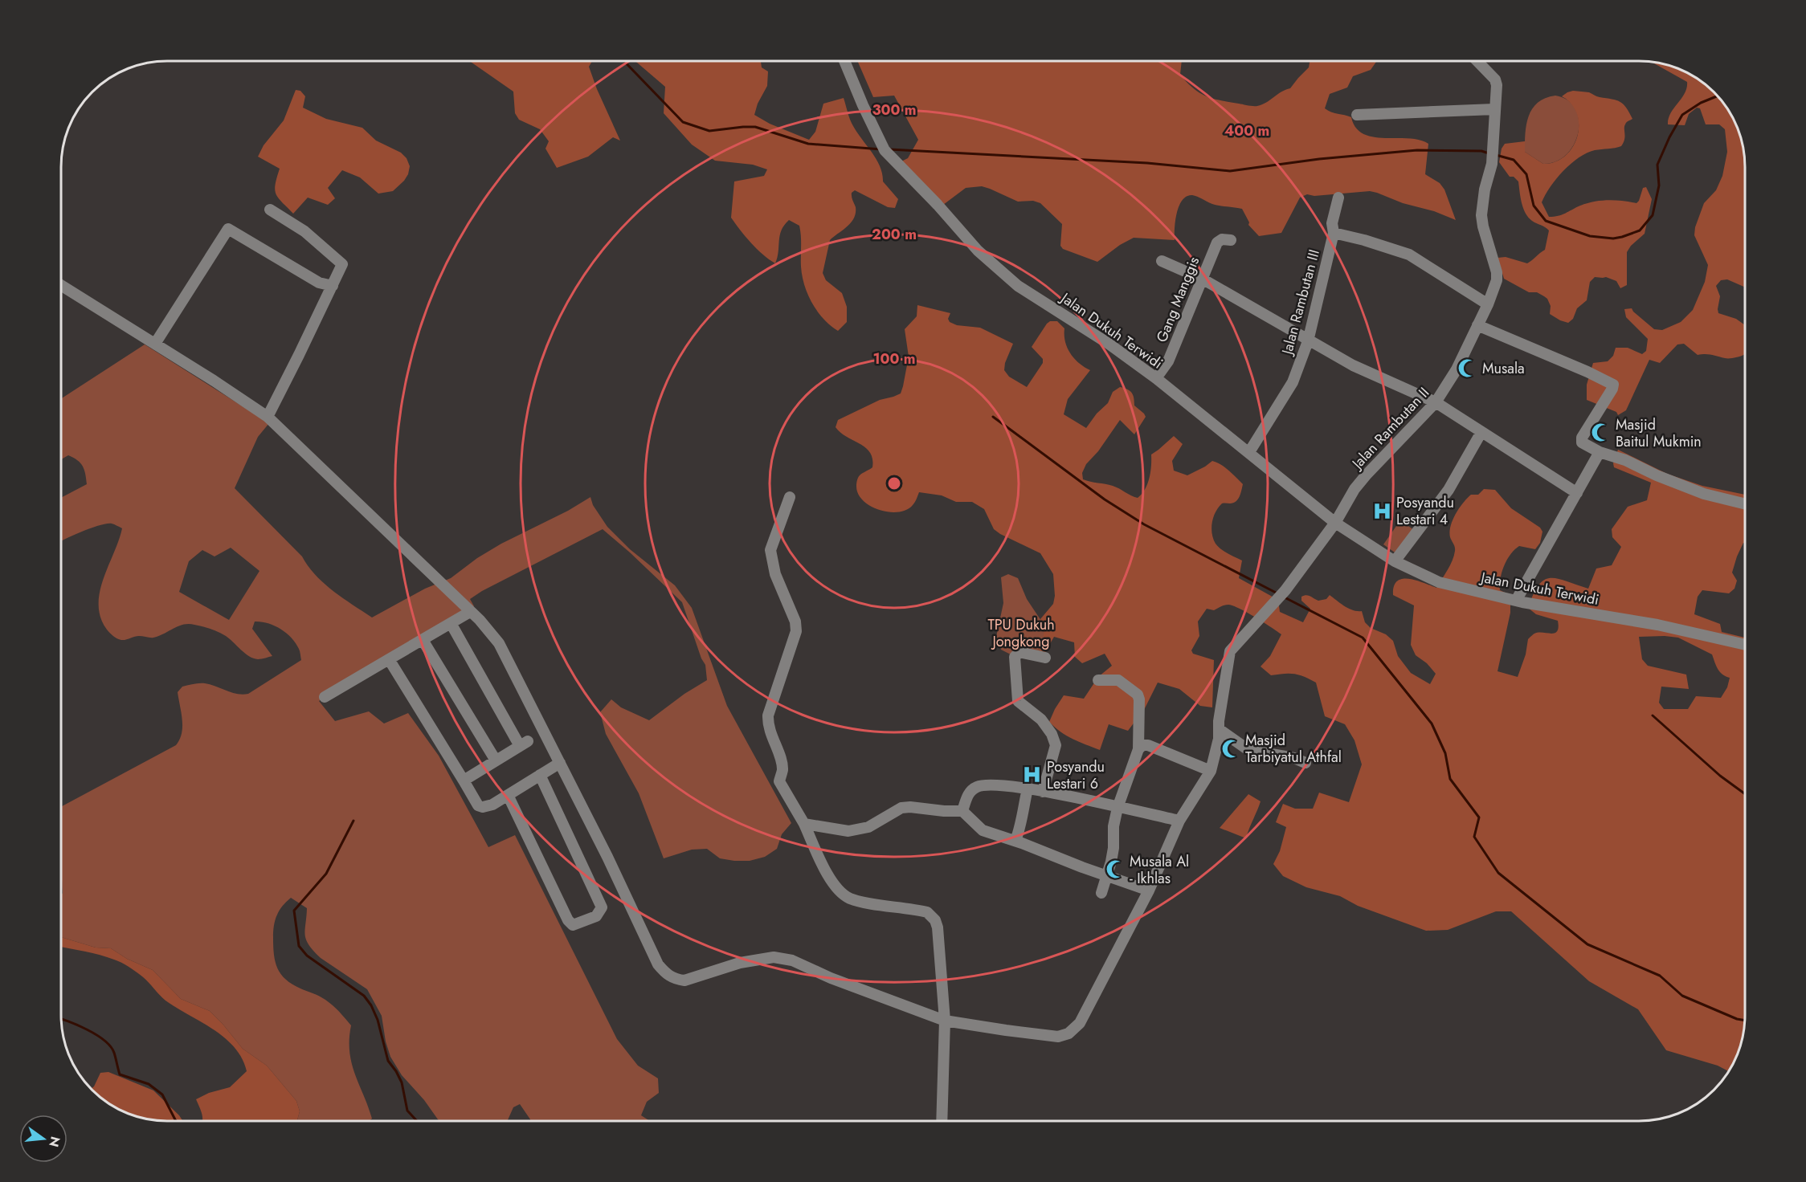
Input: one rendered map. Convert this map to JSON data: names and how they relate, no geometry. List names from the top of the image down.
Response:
{
  "streets": {
    "street": [
      "Gang Manggis",
      "Jalan Rambutan III",
      "Jalan Dukuh Terwidi",
      "Jalan Rambutan II"
    ]
  },
  "crossings": [
    ["Gang Manggis", "Jalan Dukuh Terwidi"],
    ["Jalan Rambutan III", "Jalan Dukuh Terwidi"],
    ["Jalan Dukuh Terwidi", "Jalan Rambutan II"]
  ],
  "parks": ["TPU Dukuh Jongkong"],
  "places": {
    "mosque": [
      "Musala",
      "Masjid Baitul Mukmin",
      "Masjid Tarbiyatul Athfal",
      "Musala Al - Ikhlas"
    ],
    "hospital": ["Posyandu Lestari 4", "Posyandu Lestari 6"]
  },
  "north": "right",
  "rings": [
    "300 m",
    "400 m",
    "200 m",
    "100 m"
  ]
}
